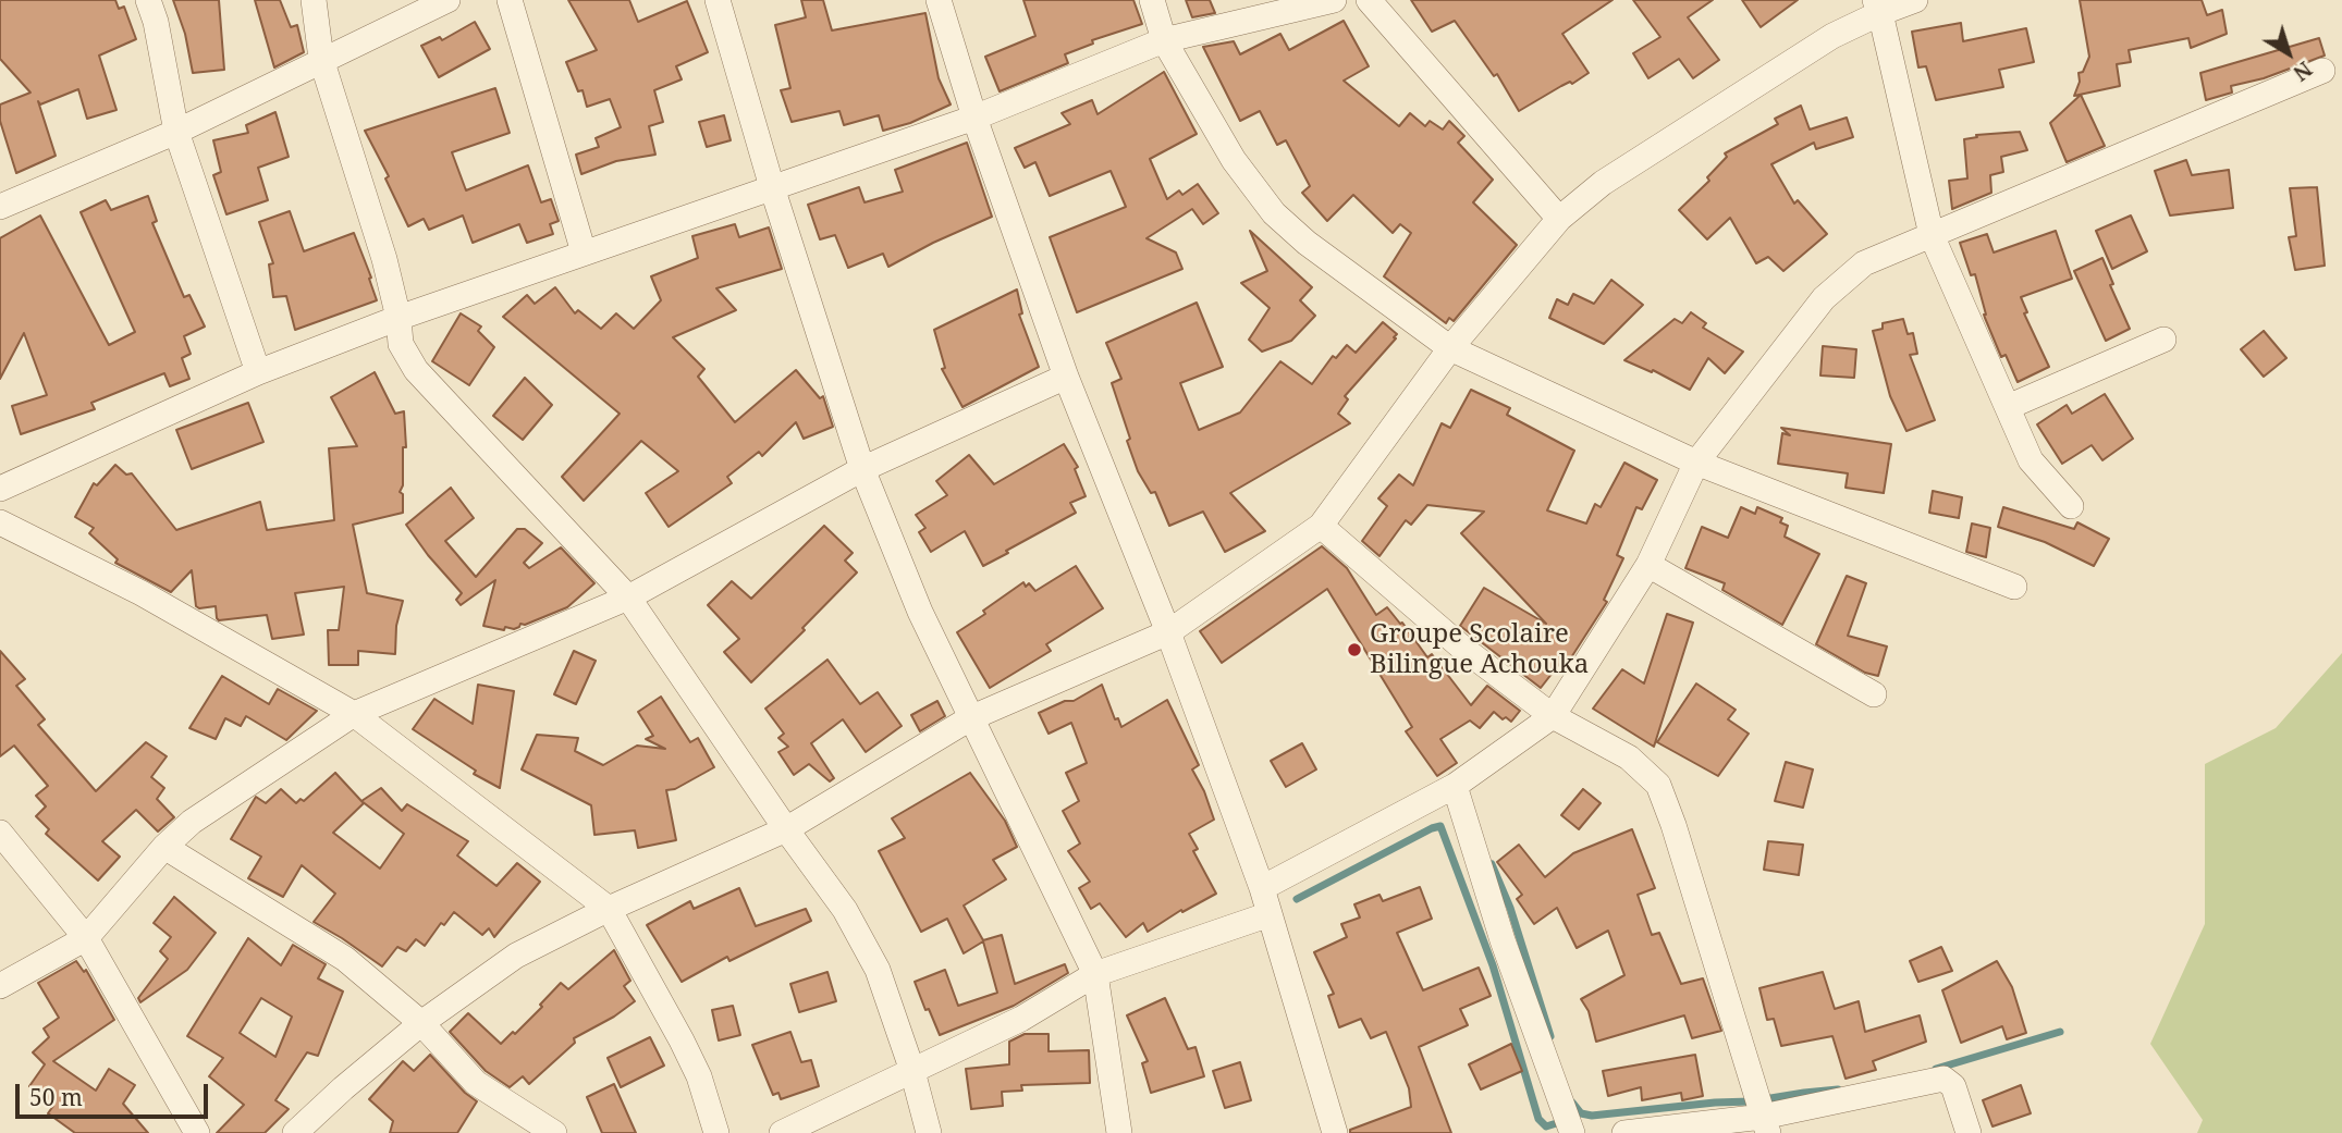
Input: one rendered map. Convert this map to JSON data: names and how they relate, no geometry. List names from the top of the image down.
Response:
{
  "places": ["Groupe Scolaire Bilingue Achouka"],
  "scale_bar": "50 m",
  "north": "bottom right"
}
